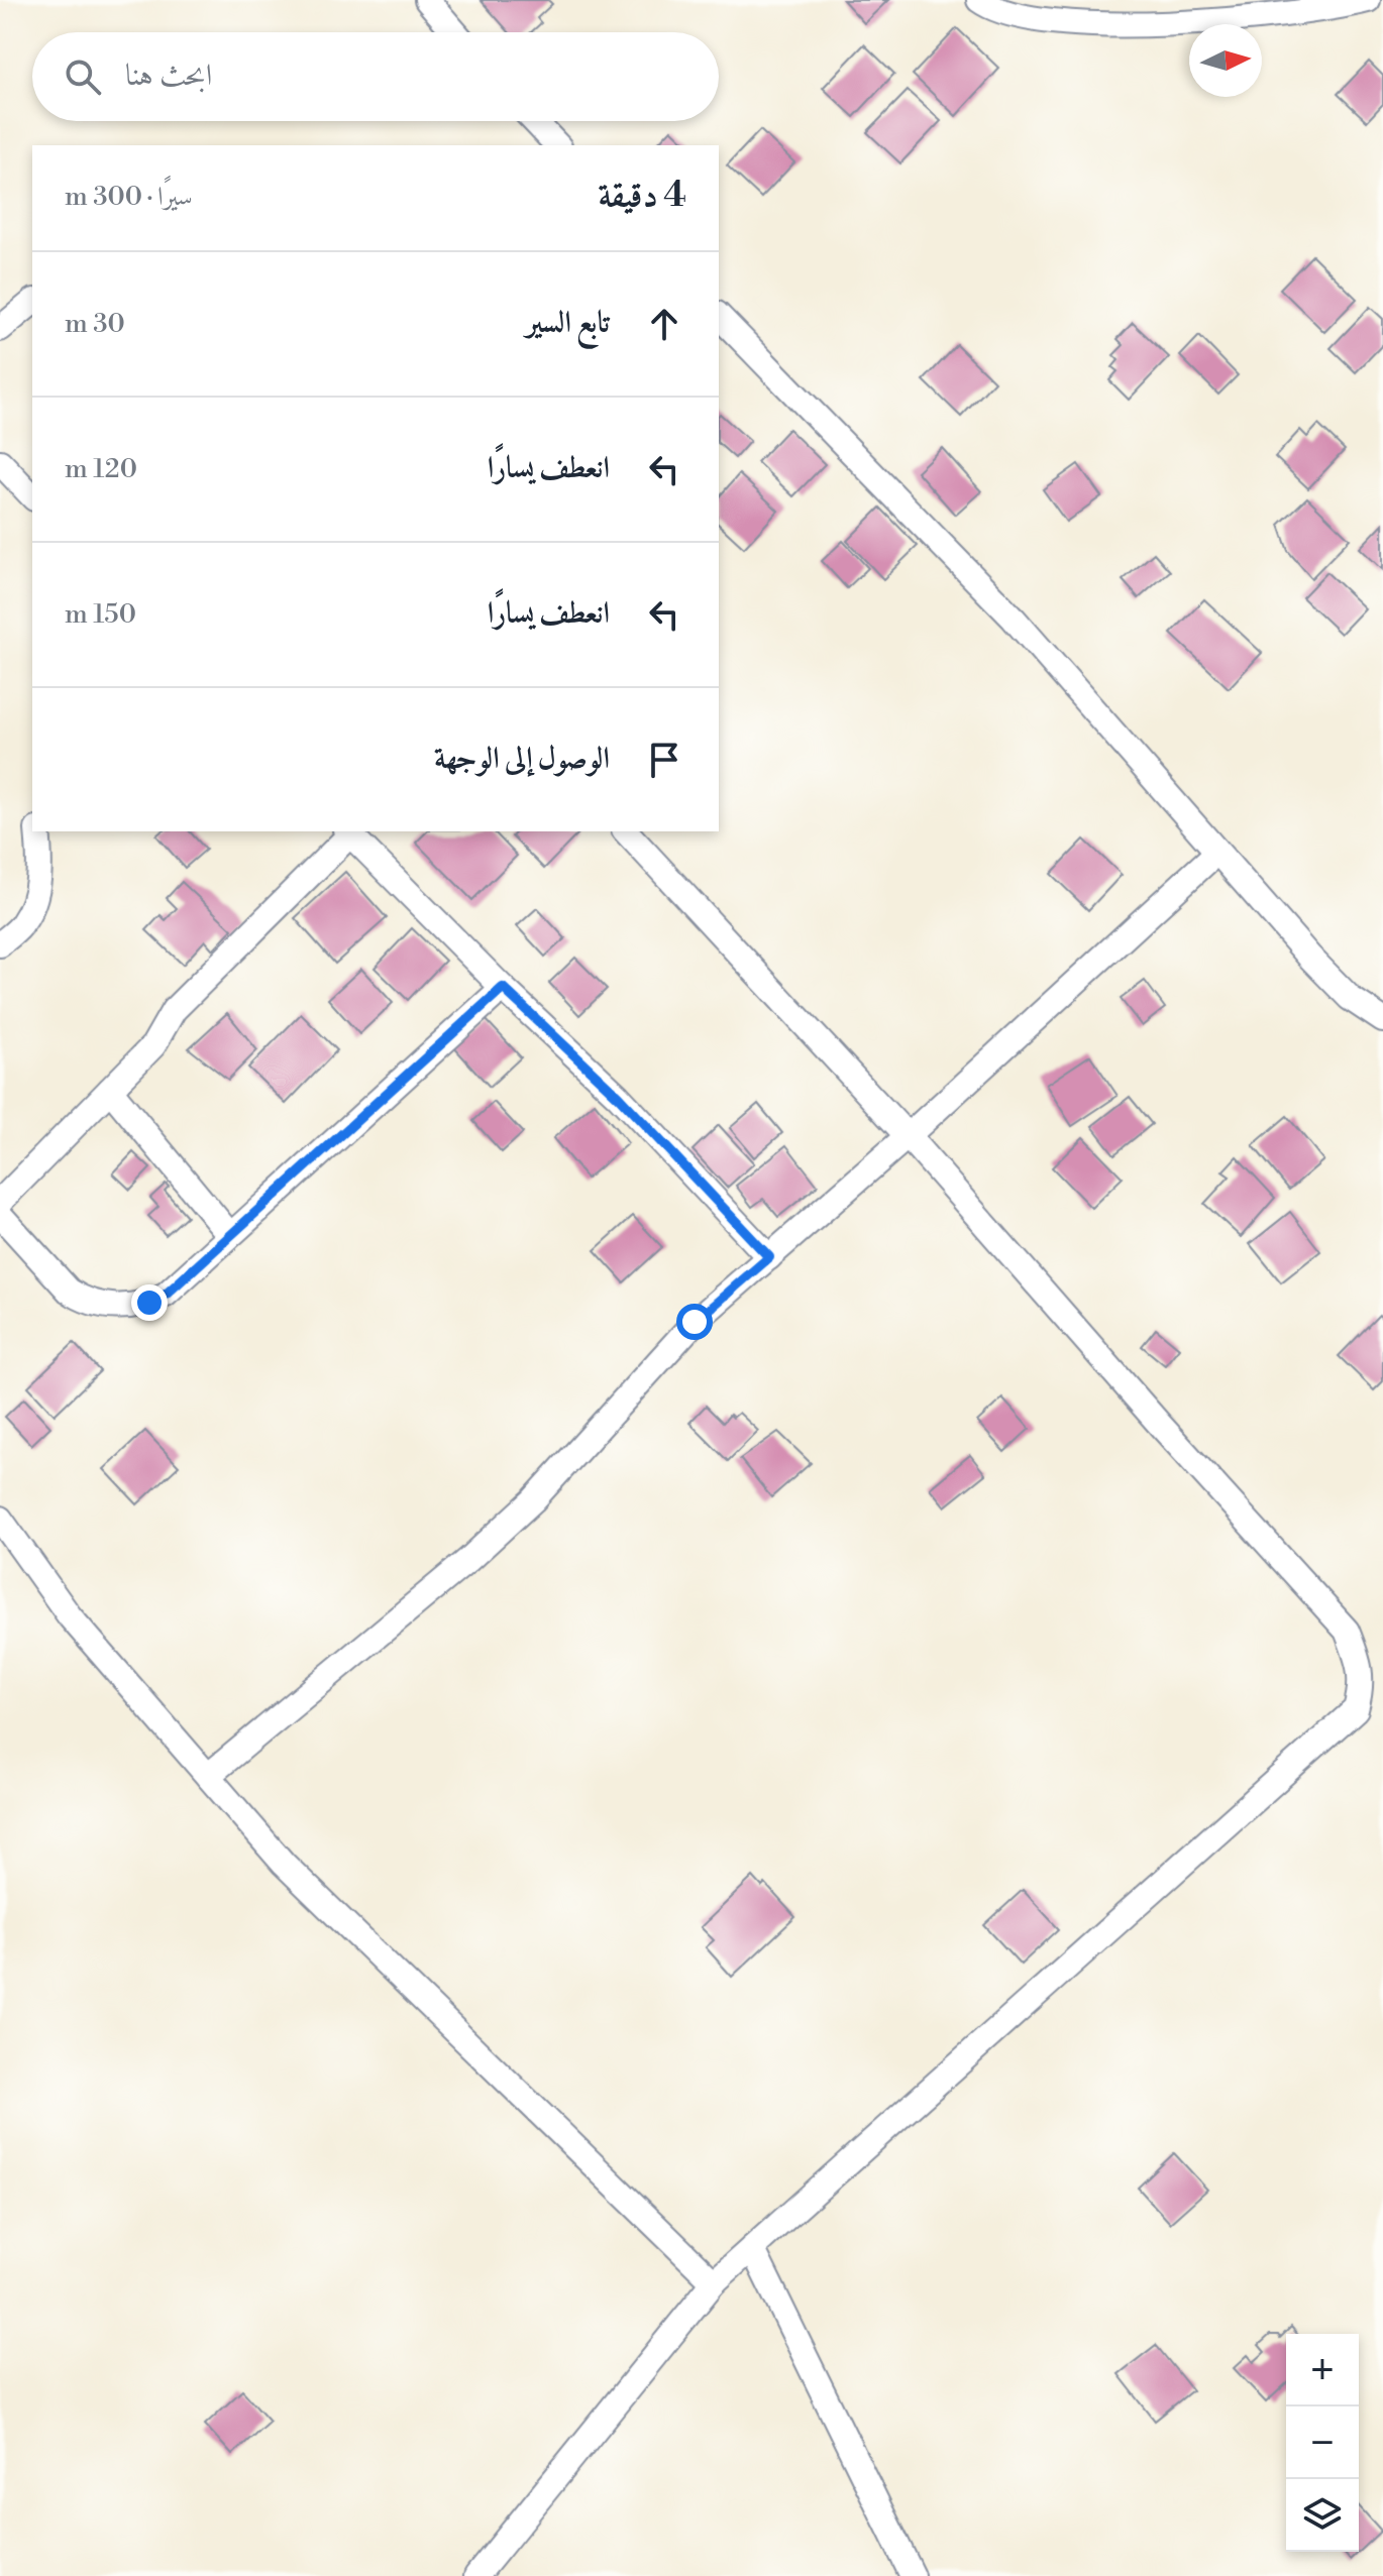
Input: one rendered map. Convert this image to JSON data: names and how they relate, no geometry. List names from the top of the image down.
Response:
{
  "north": "right",
  "page": {
    "search": "ابحث هنا",
    "heading": ["4 دقيقة", "سيرًا · 300 m"],
    "list": [
      ["تابع السير", "30 m"],
      ["انعطف يسارًا", "120 m"],
      ["انعطف يسارًا", "150 m"],
      "الوصول إلى الوجهة"
    ],
    "map_buttons": ["+", "−"]
  }
}
